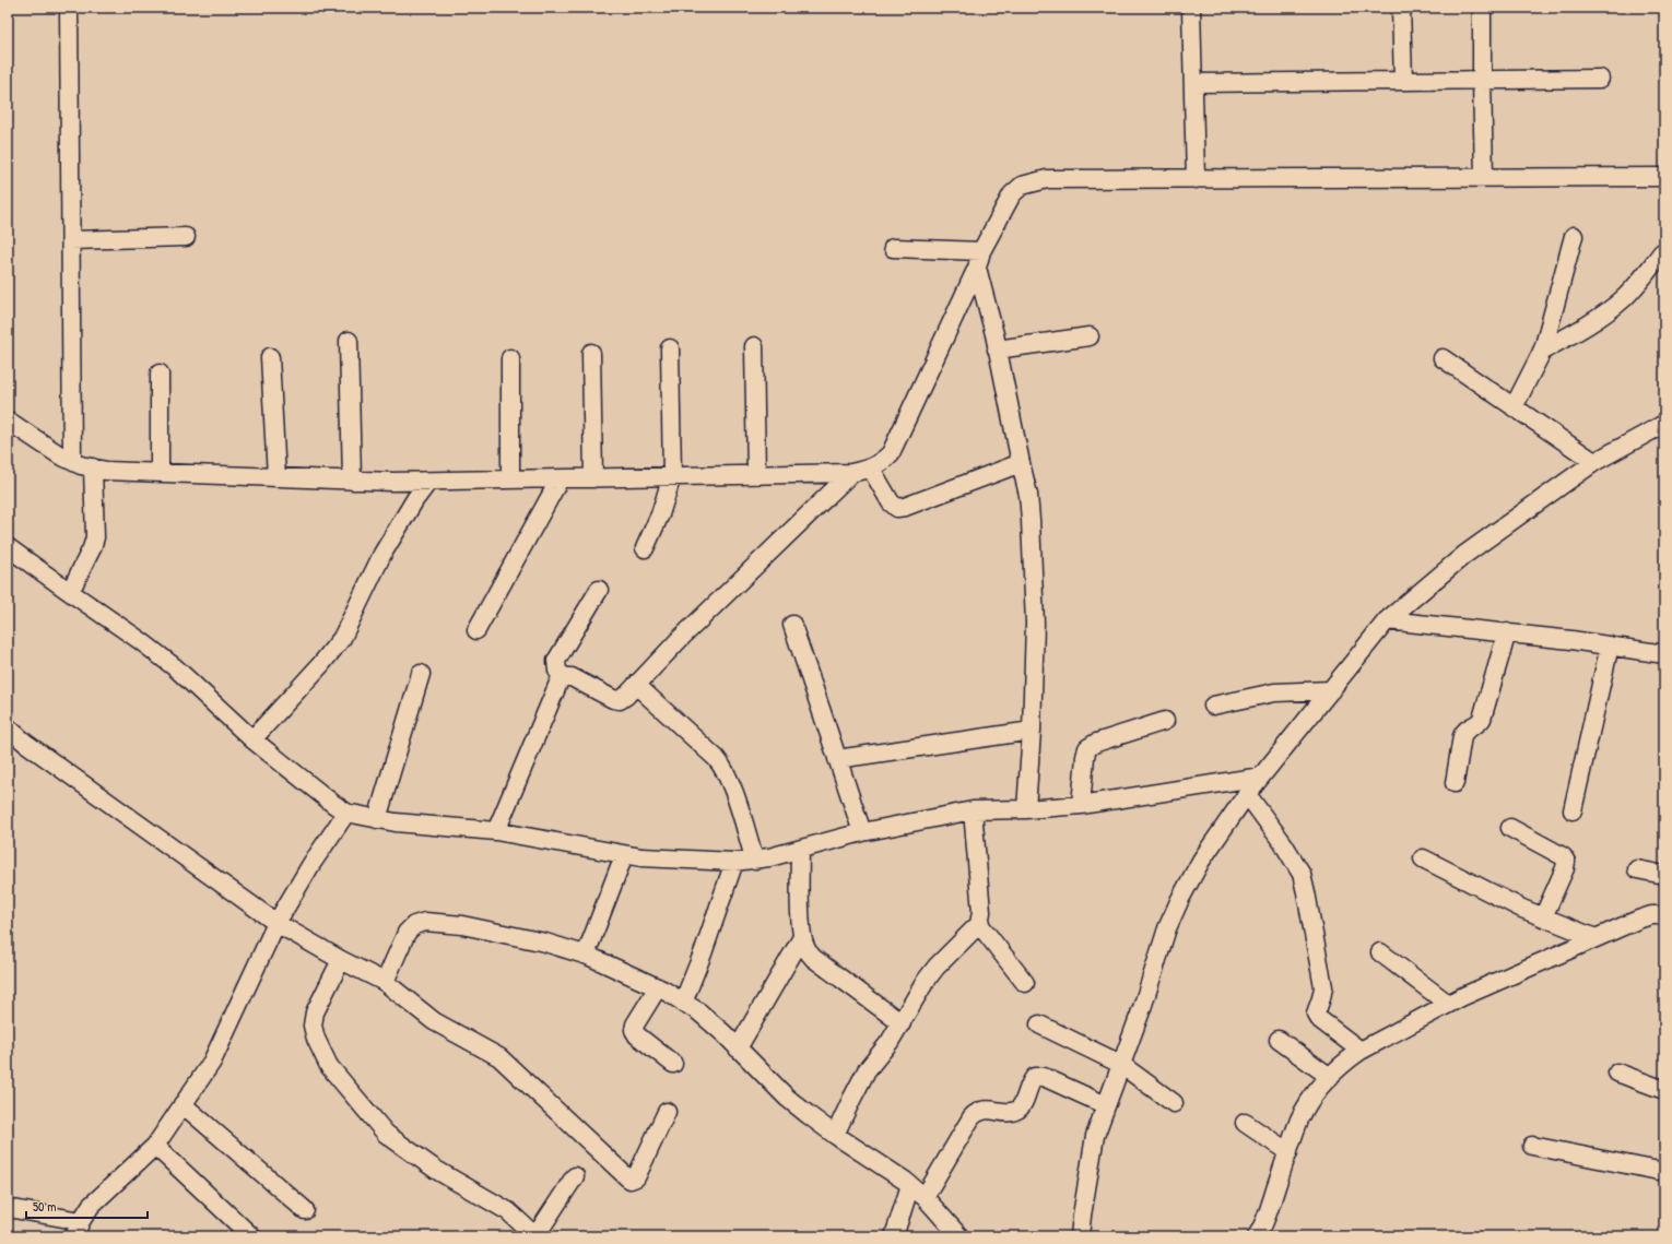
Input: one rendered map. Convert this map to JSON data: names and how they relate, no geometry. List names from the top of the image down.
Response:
{
  "scale_bar": "50 m"
}
